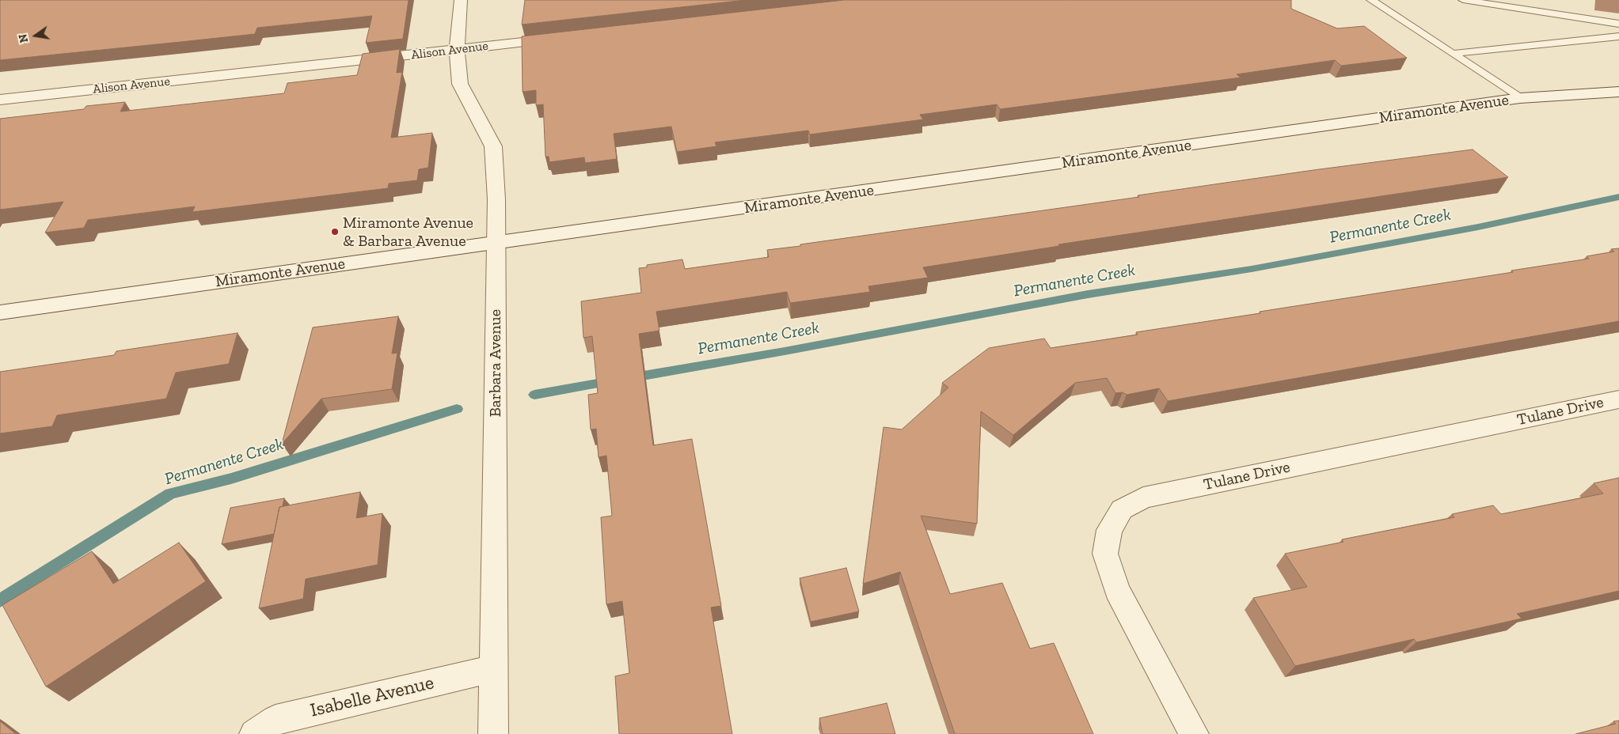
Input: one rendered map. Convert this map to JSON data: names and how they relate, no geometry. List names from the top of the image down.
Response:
{
  "streets": {
    "street": [
      "Alison Avenue",
      "Miramonte Avenue",
      "Barbara Avenue",
      "Tulane Drive",
      "Isabelle Avenue"
    ]
  },
  "crossings": [
    ["Alison Avenue", "Barbara Avenue"],
    ["Miramonte Avenue", "Barbara Avenue"],
    ["Barbara Avenue", "Isabelle Avenue"]
  ],
  "water": ["Permanente Creek"],
  "places": ["Miramonte Avenue & Barbara Avenue"],
  "north": "left"
}
